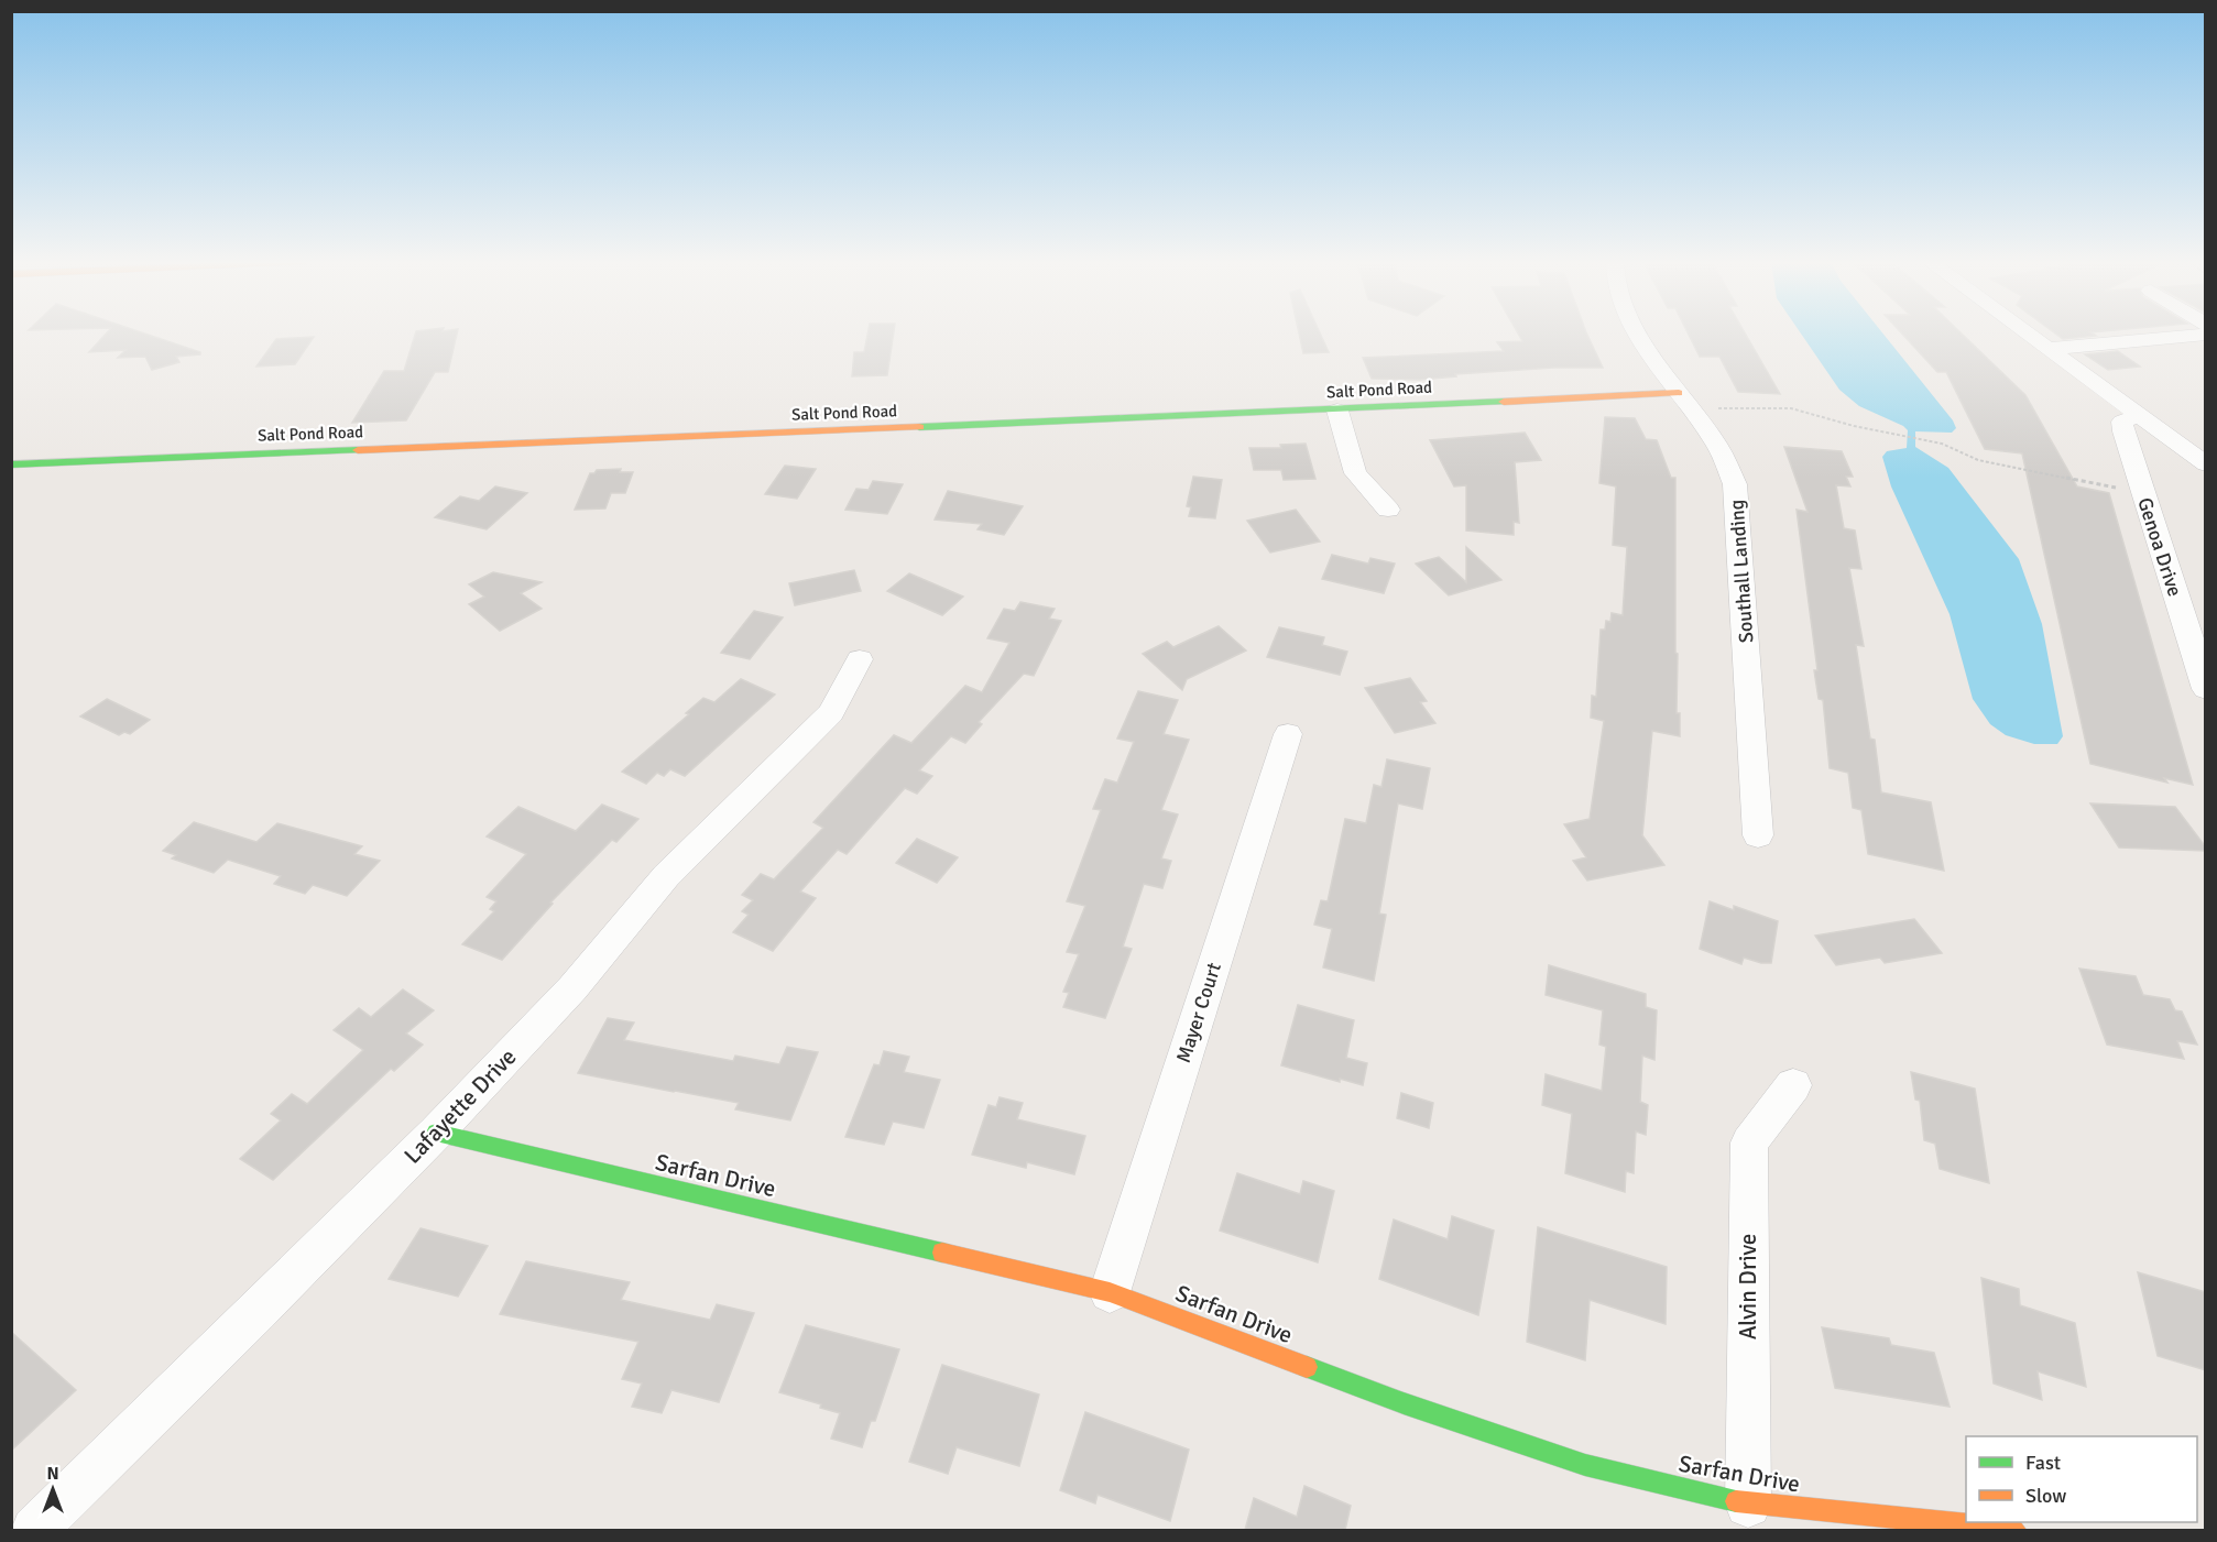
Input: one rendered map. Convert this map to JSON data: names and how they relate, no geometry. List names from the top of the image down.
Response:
{
  "streets": {
    "street": [
      "Salt Pond Road",
      "Genoa Drive",
      "Southall Landing",
      "Mayer Court",
      "Lafayette Drive",
      "Sarfan Drive",
      "Alvin Drive"
    ]
  },
  "crossings": [
    ["Salt Pond Road", "Southall Landing"],
    ["Mayer Court", "Sarfan Drive"],
    ["Lafayette Drive", "Sarfan Drive"],
    ["Sarfan Drive", "Alvin Drive"]
  ],
  "legend": ["Fast", "Slow"],
  "north": "top"
}
